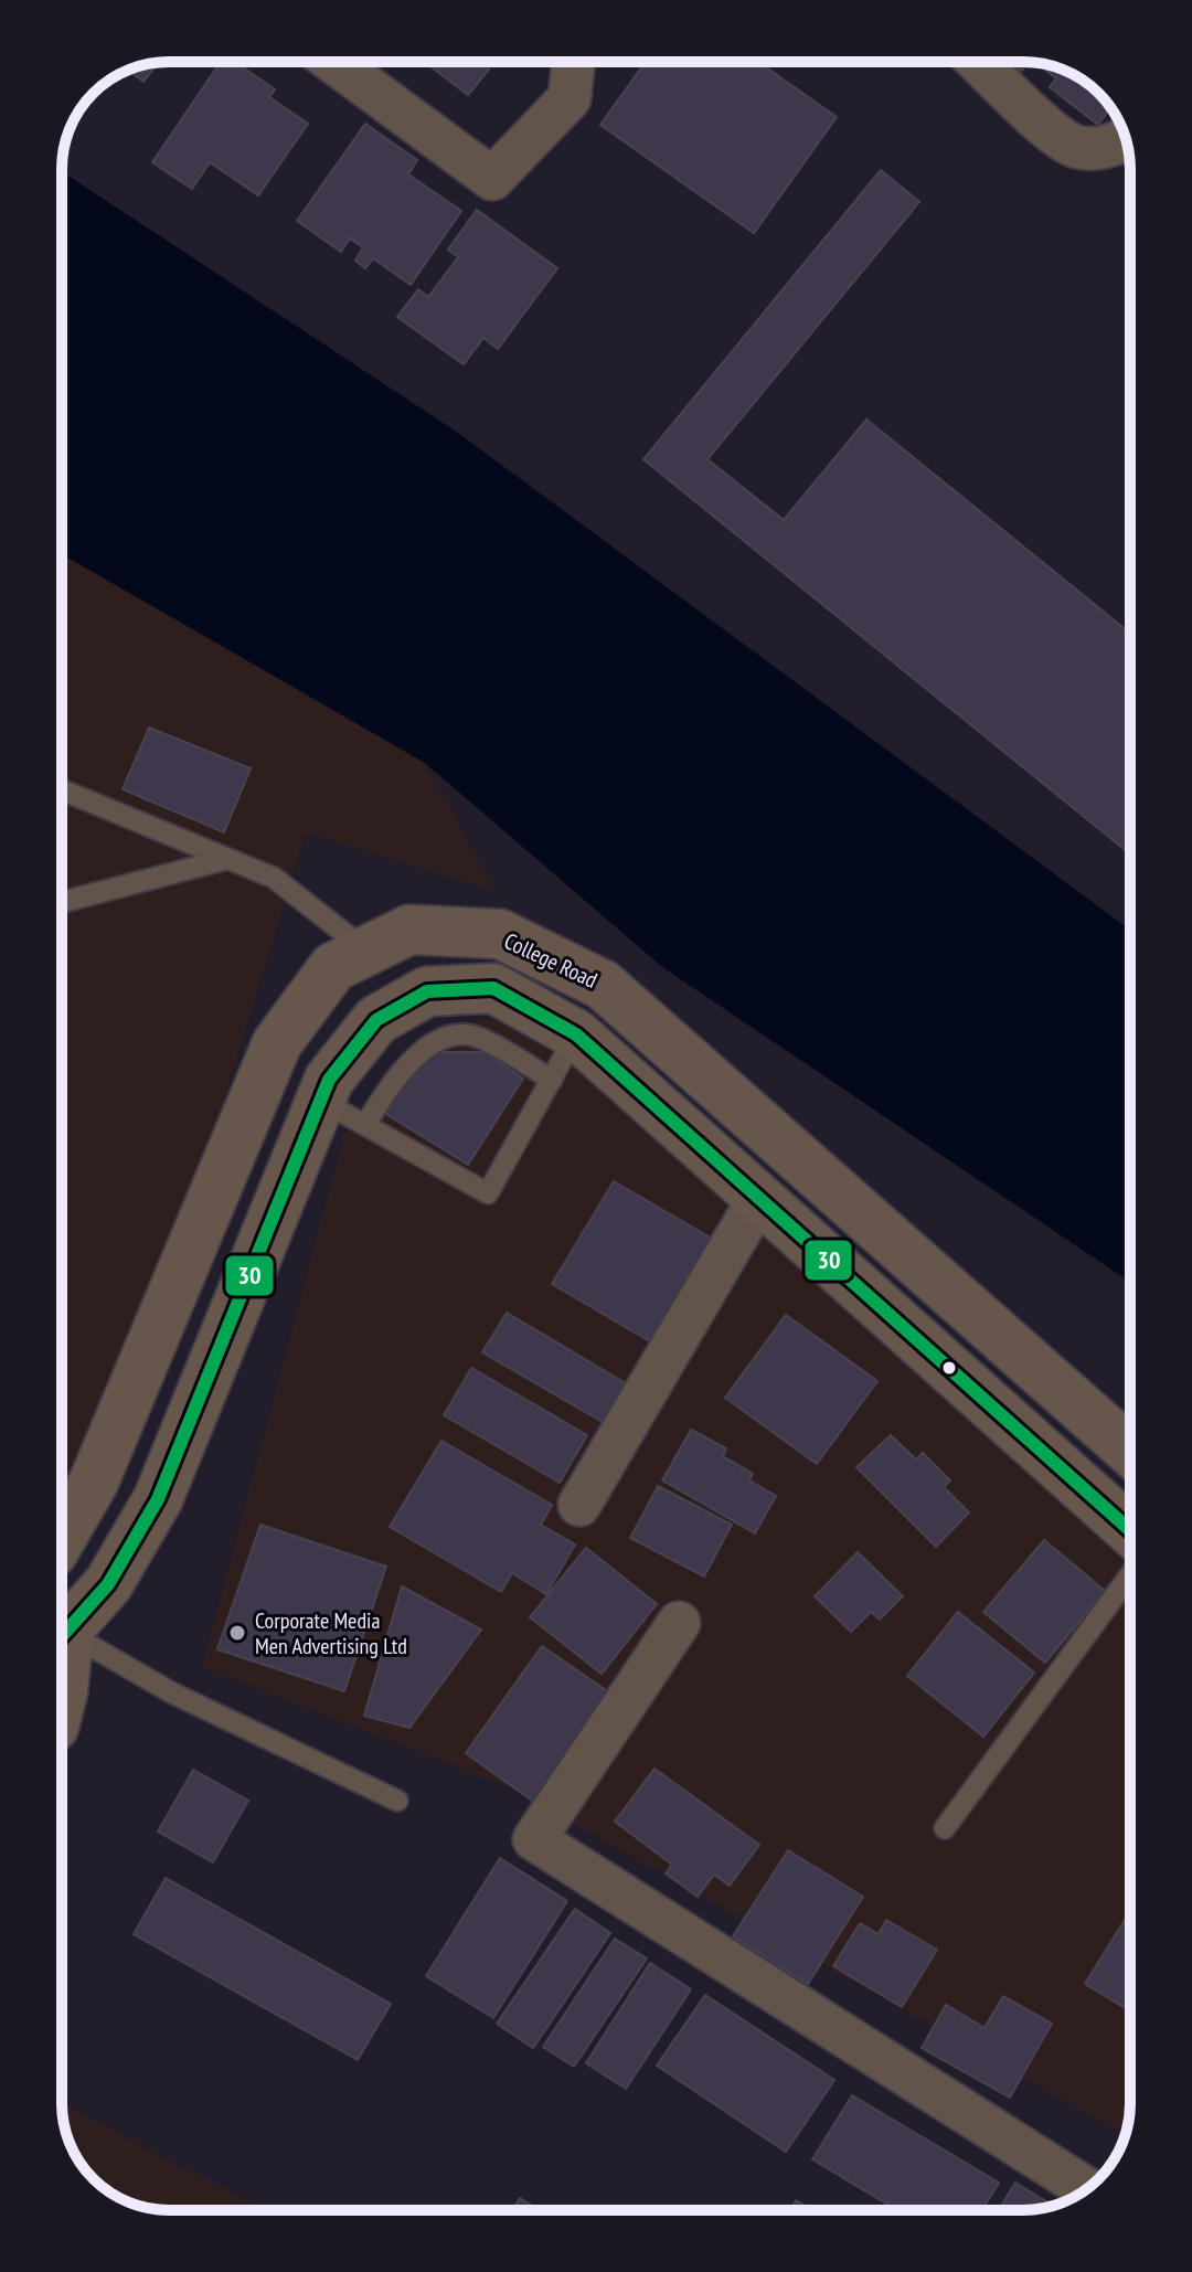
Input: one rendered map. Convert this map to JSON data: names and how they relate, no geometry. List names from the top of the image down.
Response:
{
  "streets": {
    "main road": ["College Road"]
  },
  "places": ["Corporate Media Men Advertising Ltd"],
  "lines": ["transit line 30"]
}
